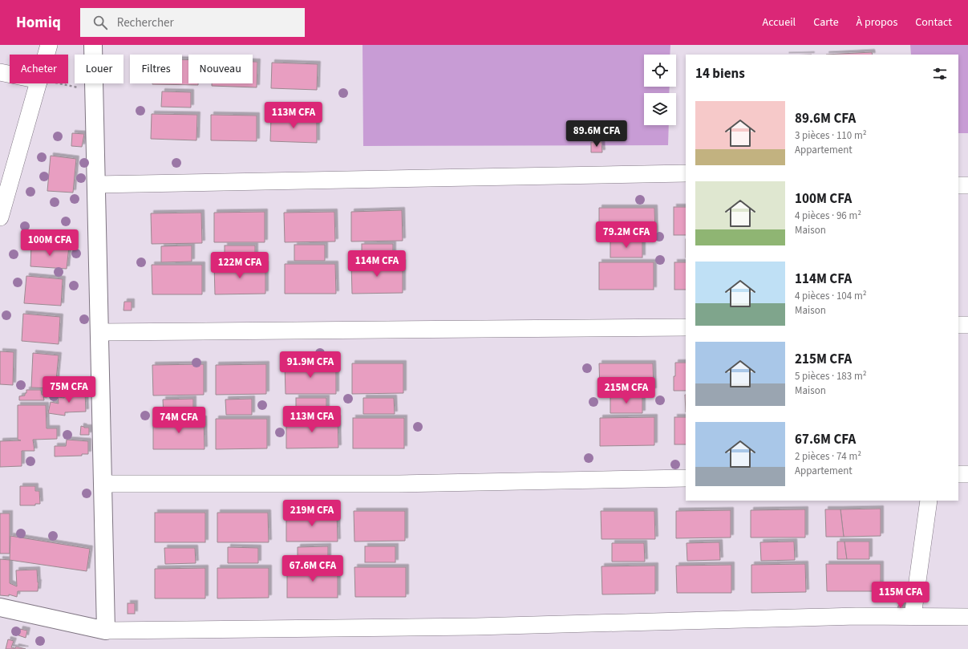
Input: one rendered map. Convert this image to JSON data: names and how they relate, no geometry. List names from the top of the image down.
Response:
{
  "page": {
    "header": "Homiq",
    "search": "Rechercher",
    "nav": [
      "Accueil",
      "Carte",
      "À propos",
      "Contact"
    ],
    "chip": [
      "Acheter",
      "Louer",
      "Filtres",
      "Nouveau"
    ],
    "heading": "14 biens",
    "list": [
      {
        "name": "89.6M CFA",
        "note": "3 pièces · 110 m² · Appartement"
      },
      {
        "name": "100M CFA",
        "note": "4 pièces · 96 m² · Maison"
      },
      {
        "name": "114M CFA",
        "note": "4 pièces · 104 m² · Maison"
      },
      {
        "name": "215M CFA",
        "note": "5 pièces · 183 m² · Maison"
      },
      {
        "name": "67.6M CFA",
        "note": "2 pièces · 74 m² · Appartement"
      }
    ],
    "price": [
      "113M CFA",
      "89.6M CFA",
      "79.2M CFA",
      "100M CFA",
      "114M CFA",
      "122M CFA",
      "91.9M CFA",
      "75M CFA",
      "215M CFA",
      "113M CFA",
      "74M CFA",
      "219M CFA",
      "67.6M CFA",
      "115M CFA"
    ]
  }
}
